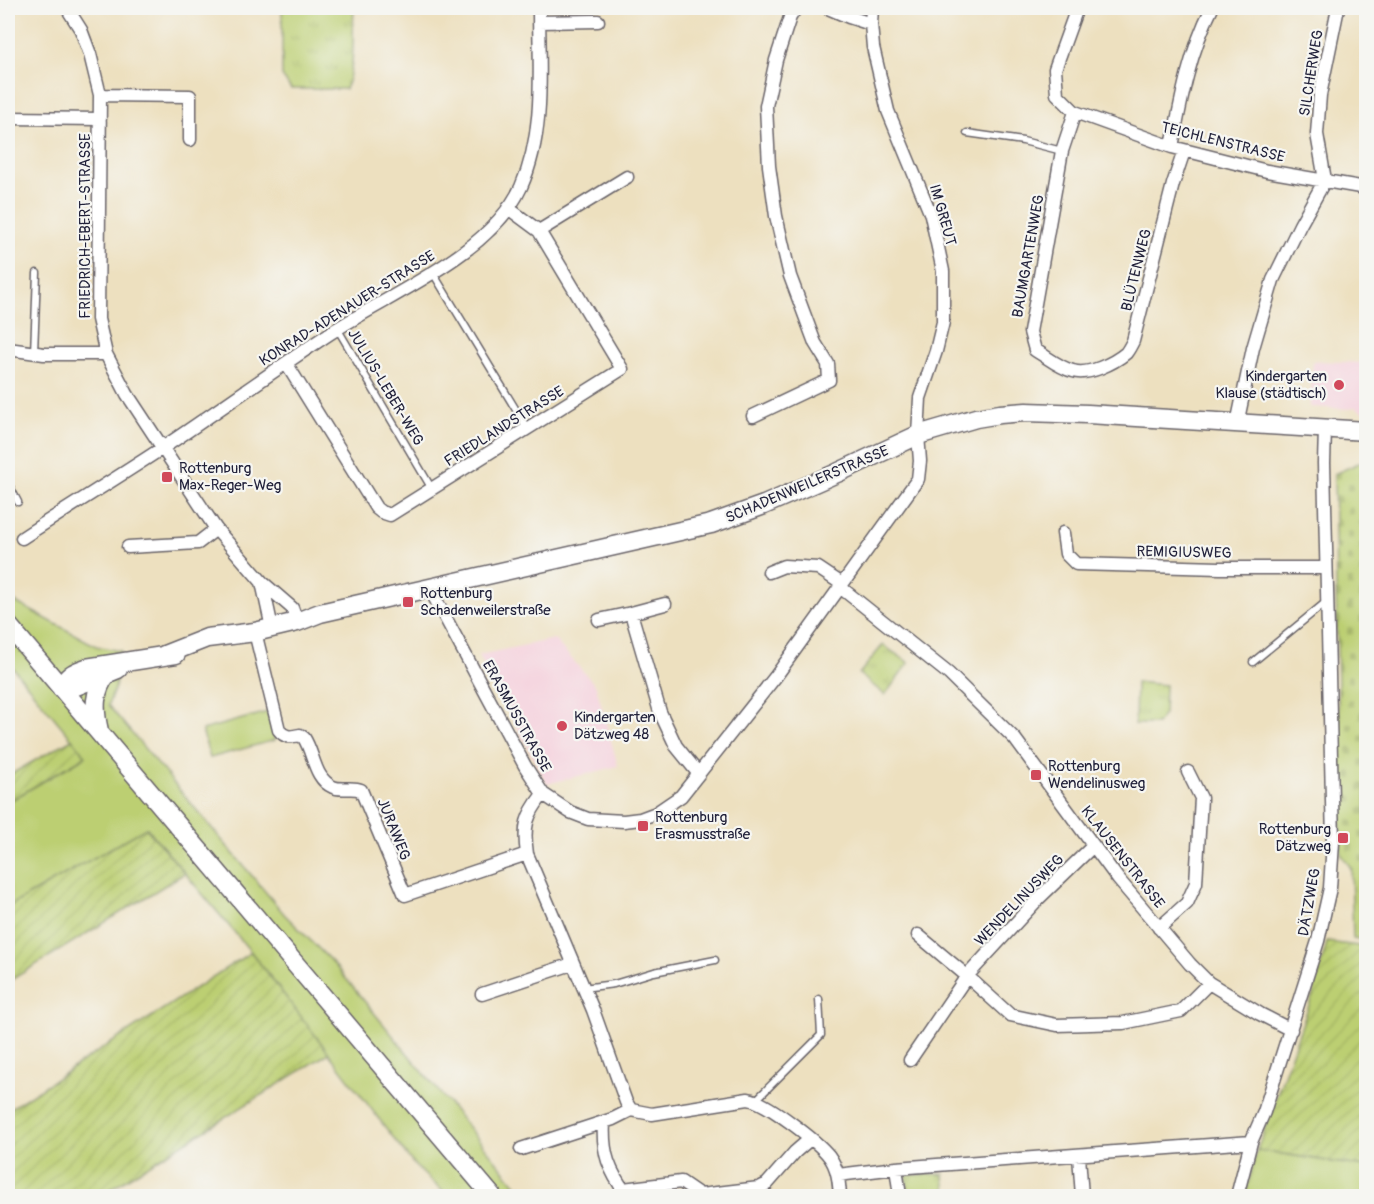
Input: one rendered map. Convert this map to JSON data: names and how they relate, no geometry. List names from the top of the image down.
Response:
{
  "streets": {
    "street": [
      "SILCHERWEG",
      "TEICHLENSTRASSE",
      "IM GREUT",
      "FRIEDRICH-EBERT-STRASSE",
      "BAUMGARTENWEG",
      "BLÜTENWEG",
      "KONRAD-ADENAUER-STRASSE",
      "FRIEDLANDSTRASSE",
      "SCHADENWEILERSTRASSE",
      "REMIGIUSWEG",
      "ERASMUSSTRASSE",
      "JURAWEG",
      "KLAUSENSTRASSE",
      "WENDELINUSWEG",
      "DÄTZWEG"
    ],
    "lane": ["JULIUS-LEBER-WEG"]
  },
  "crossings": [
    ["SILCHERWEG", "TEICHLENSTRASSE"],
    ["TEICHLENSTRASSE", "BAUMGARTENWEG"],
    ["TEICHLENSTRASSE", "BLÜTENWEG"],
    ["IM GREUT", "SCHADENWEILERSTRASSE"],
    ["IM GREUT", "ERASMUSSTRASSE"],
    ["FRIEDRICH-EBERT-STRASSE", "KONRAD-ADENAUER-STRASSE"],
    ["FRIEDRICH-EBERT-STRASSE", "SCHADENWEILERSTRASSE"],
    ["FRIEDRICH-EBERT-STRASSE", "JURAWEG"],
    ["BAUMGARTENWEG", "BLÜTENWEG"],
    ["KONRAD-ADENAUER-STRASSE", "JULIUS-LEBER-WEG"],
    ["KONRAD-ADENAUER-STRASSE", "FRIEDLANDSTRASSE"],
    ["JULIUS-LEBER-WEG", "FRIEDLANDSTRASSE"],
    ["SCHADENWEILERSTRASSE", "ERASMUSSTRASSE"],
    ["SCHADENWEILERSTRASSE", "JURAWEG"],
    ["SCHADENWEILERSTRASSE", "DÄTZWEG"],
    ["REMIGIUSWEG", "DÄTZWEG"],
    ["ERASMUSSTRASSE", "KLAUSENSTRASSE"],
    ["KLAUSENSTRASSE", "WENDELINUSWEG"],
    ["KLAUSENSTRASSE", "DÄTZWEG"]
  ],
  "places": {
    "other": ["Kindergarten Klause (städtisch)", "Kindergarten Dätzweg 48"],
    "transit": [
      "Rottenburg Max-Reger-Weg",
      "Rottenburg Schadenweilerstraße",
      "Rottenburg Wendelinusweg",
      "Rottenburg Erasmusstraße",
      "Rottenburg Dätzweg"
    ]
  }
}
